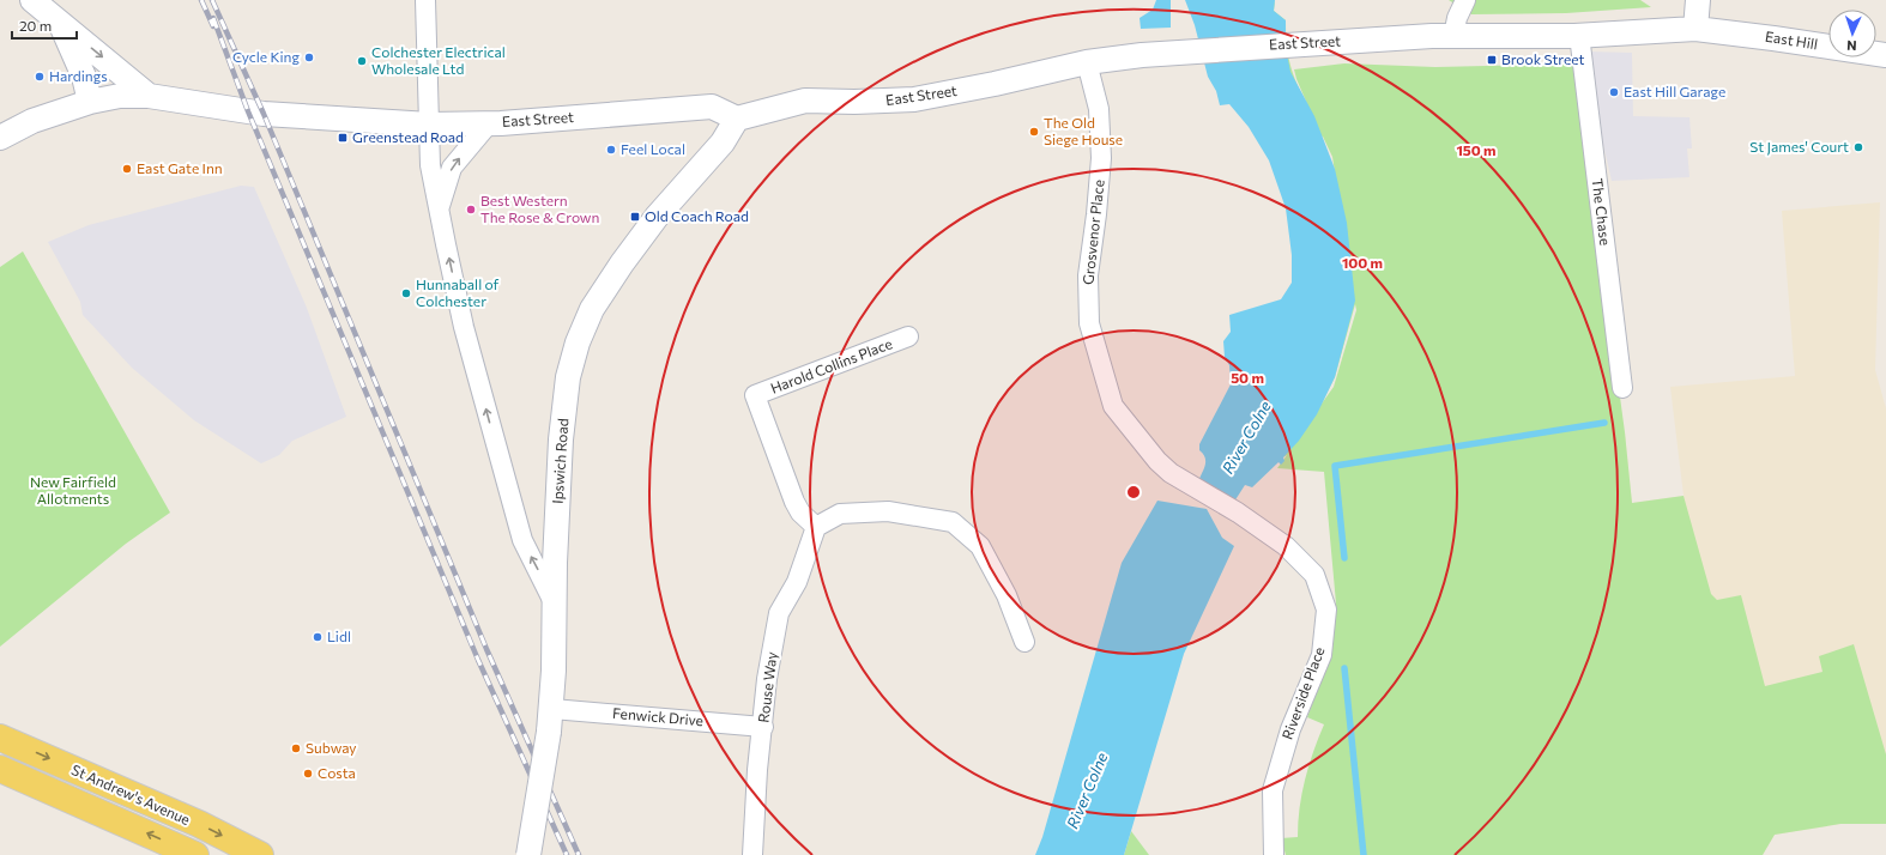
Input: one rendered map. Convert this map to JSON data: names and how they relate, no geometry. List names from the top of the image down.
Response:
{
  "streets": {
    "main road": ["St Andrew's Avenue"],
    "street": [
      "East Hill",
      "East Street",
      "The Chase",
      "Grosvenor Place",
      "Harold Collins Place",
      "Ipswich Road",
      "Rouse Way",
      "Riverside Place",
      "Fenwick Drive"
    ]
  },
  "crossings": [
    ["East Hill", "East Street"],
    ["East Street", "The Chase"],
    ["East Street", "Grosvenor Place"],
    ["East Street", "Ipswich Road"],
    ["Grosvenor Place", "Riverside Place"],
    ["Harold Collins Place", "Rouse Way"],
    ["Ipswich Road", "Fenwick Drive"],
    ["Rouse Way", "Fenwick Drive"]
  ],
  "water": ["River Colne"],
  "parks": ["New Fairfield Allotments"],
  "places": {
    "other": [
      "Cycle King",
      "Colchester Electrical Wholesale Ltd",
      "Hardings",
      "East Hill Garage",
      "The Old Siege House",
      "St James' Court",
      "Feel Local",
      "East Gate Inn",
      "Best Western The Rose & Crown",
      "Hunnaball of Colchester",
      "Lidl",
      "Subway",
      "Costa"
    ],
    "transit": ["Brook Street", "Greenstead Road", "Old Coach Road"]
  },
  "scale_bar": "20 m",
  "north": "bottom",
  "rings": ["150 m", "100 m", "50 m"]
}
